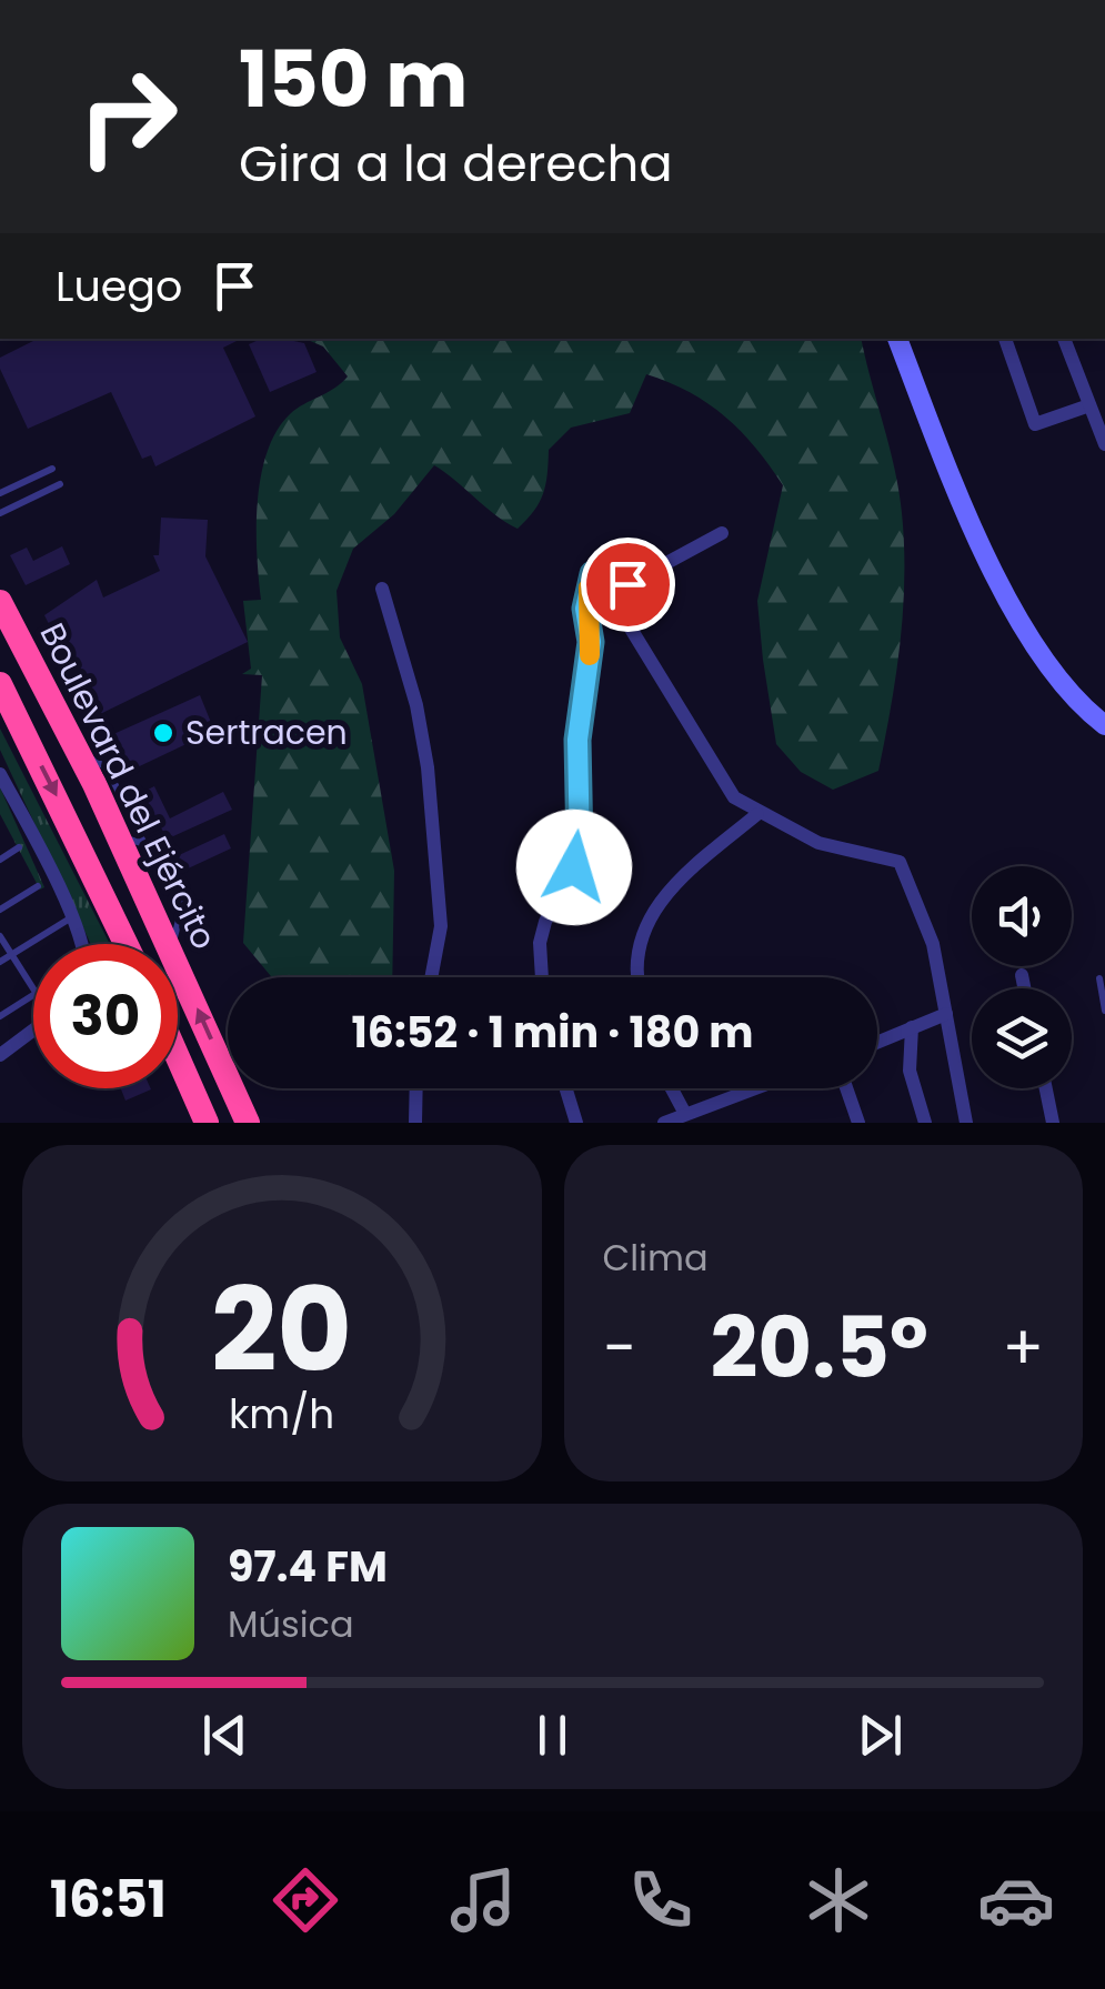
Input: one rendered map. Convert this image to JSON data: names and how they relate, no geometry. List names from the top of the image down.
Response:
{
  "streets": {
    "highway": ["Boulevard del Ejército"]
  },
  "places": ["Sertracen"],
  "page": {
    "turn": ["150 m", "Gira a la derecha"],
    "then": "Luego",
    "limit": "30",
    "trip": "16:52 · 1 min · 180 m",
    "tile": "Clima",
    "heat": ["−", "20.5°", "+"],
    "song": ["97.4 FM", "Música"],
    "tabs": "16:51",
    "gauge": ["20", "km/h"]
  }
}
